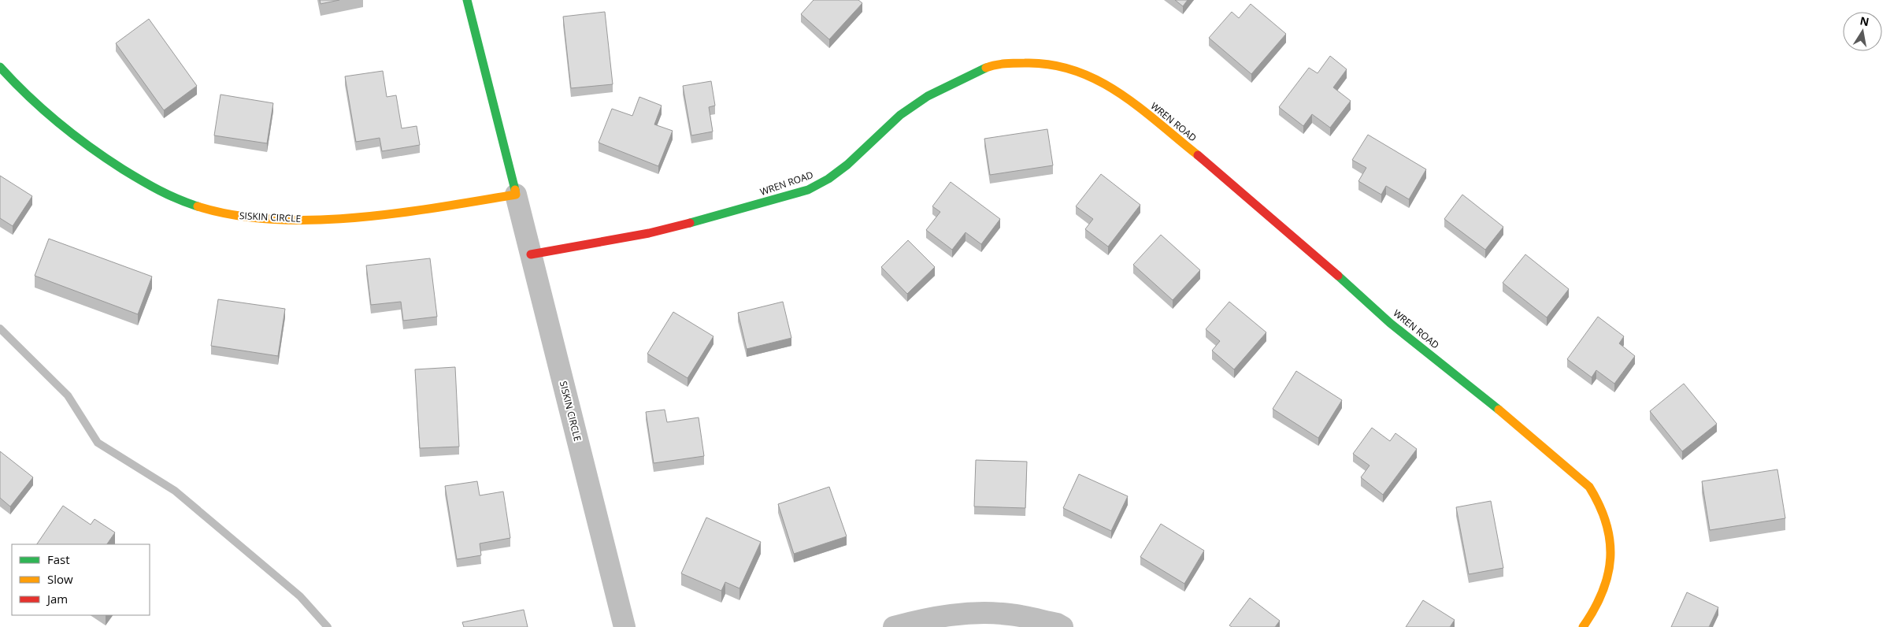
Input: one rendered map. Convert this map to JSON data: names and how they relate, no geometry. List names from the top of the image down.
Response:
{
  "streets": {
    "street": ["WREN ROAD", "SISKIN CIRCLE"]
  },
  "crossings": [
    ["WREN ROAD", "SISKIN CIRCLE"]
  ],
  "legend": ["Fast", "Slow", "Jam"],
  "north": "top"
}
